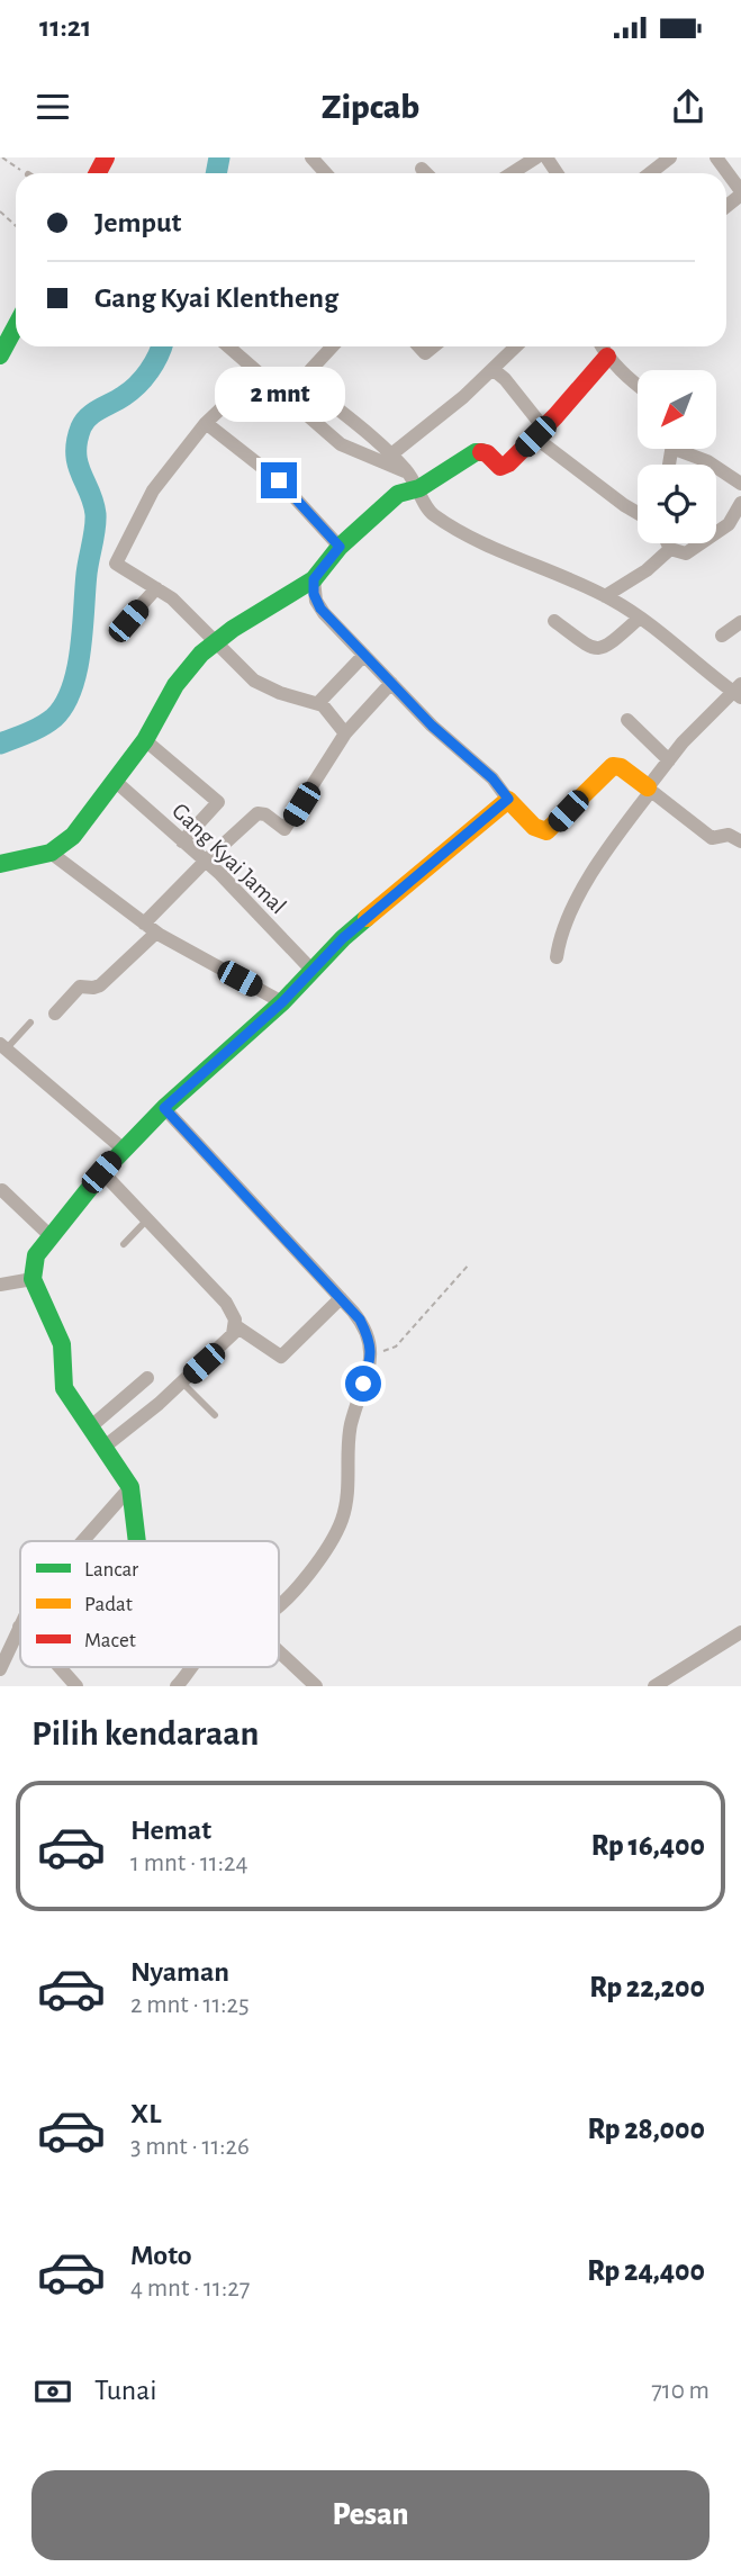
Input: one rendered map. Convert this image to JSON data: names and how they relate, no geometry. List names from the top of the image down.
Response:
{
  "streets": {
    "street": ["Gang Kyai Jamal"]
  },
  "legend": ["Lancar", "Padat", "Macet"],
  "north": "bottom left",
  "page": {
    "status": "11:21",
    "header": "Zipcab",
    "banner": ["Jemput", "Gang Kyai Klentheng"],
    "bubble": "2 mnt",
    "heading": "Pilih kendaraan",
    "list": [
      {
        "name": "Hemat",
        "note": "1 mnt · 11:24",
        "value": "Rp 16,400"
      },
      {
        "name": "Nyaman",
        "note": "2 mnt · 11:25",
        "value": "Rp 22,200"
      },
      {
        "name": "XL",
        "note": "3 mnt · 11:26",
        "value": "Rp 28,000"
      },
      {
        "name": "Moto",
        "note": "4 mnt · 11:27",
        "value": "Rp 24,400"
      }
    ],
    "pay": ["Tunai", "710 m"],
    "buttons": "Pesan"
  }
}
